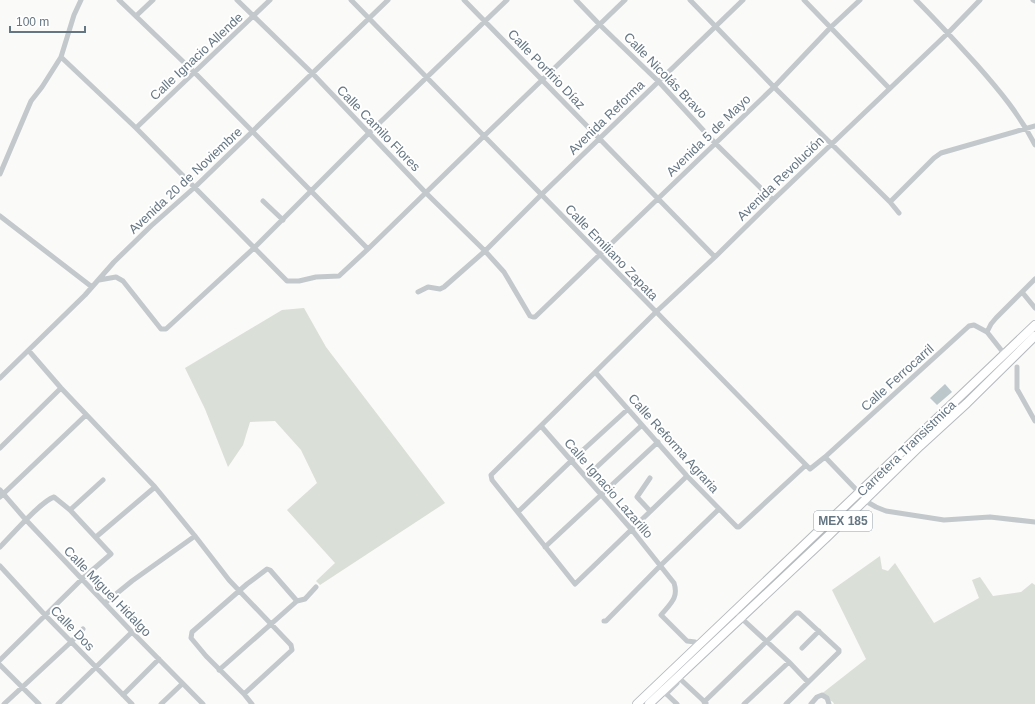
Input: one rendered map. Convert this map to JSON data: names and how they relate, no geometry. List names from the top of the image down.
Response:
{
  "streets": {
    "main road": ["Carretera Transistmica", "MEX 185"],
    "street": [
      "Calle Ignacio Allende",
      "Calle Porfirio Díaz",
      "Calle Nicolás Bravo",
      "Avenida Reforma",
      "Calle Camilo Flores",
      "Avenida 5 de Mayo",
      "Avenida Revolución",
      "Avenida 20 de Noviembre",
      "Calle Emiliano Zapata",
      "Calle Ferrocarril",
      "Calle Reforma Agraria",
      "Calle Ignacio Lazarillo",
      "Calle Miguel Hidalgo",
      "Calle Dos"
    ]
  },
  "crossings": [
    ["Calle Ignacio Allende", "Calle Camilo Flores"],
    ["Calle Porfirio Díaz", "Avenida Reforma"],
    ["Calle Porfirio Díaz", "Avenida 5 de Mayo"],
    ["Calle Porfirio Díaz", "Avenida Revolución"],
    ["Calle Nicolás Bravo", "Avenida Reforma"],
    ["Calle Nicolás Bravo", "Avenida 5 de Mayo"],
    ["Calle Nicolás Bravo", "Avenida Revolución"],
    ["Avenida Reforma", "Calle Camilo Flores"],
    ["Avenida Reforma", "Calle Emiliano Zapata"],
    ["Calle Camilo Flores", "Avenida 5 de Mayo"],
    ["Calle Camilo Flores", "Avenida 20 de Noviembre"],
    ["Avenida 5 de Mayo", "Calle Emiliano Zapata"],
    ["Avenida Revolución", "Calle Emiliano Zapata"],
    ["Avenida Revolución", "Calle Reforma Agraria"],
    ["Avenida Revolución", "Calle Ignacio Lazarillo"],
    ["Avenida 20 de Noviembre", "Calle Emiliano Zapata"],
    ["Calle Emiliano Zapata", "Calle Reforma Agraria"],
    ["Carretera Transistmica", "Calle Ignacio Lazarillo"]
  ],
  "scale_bar": "100 m"
}
